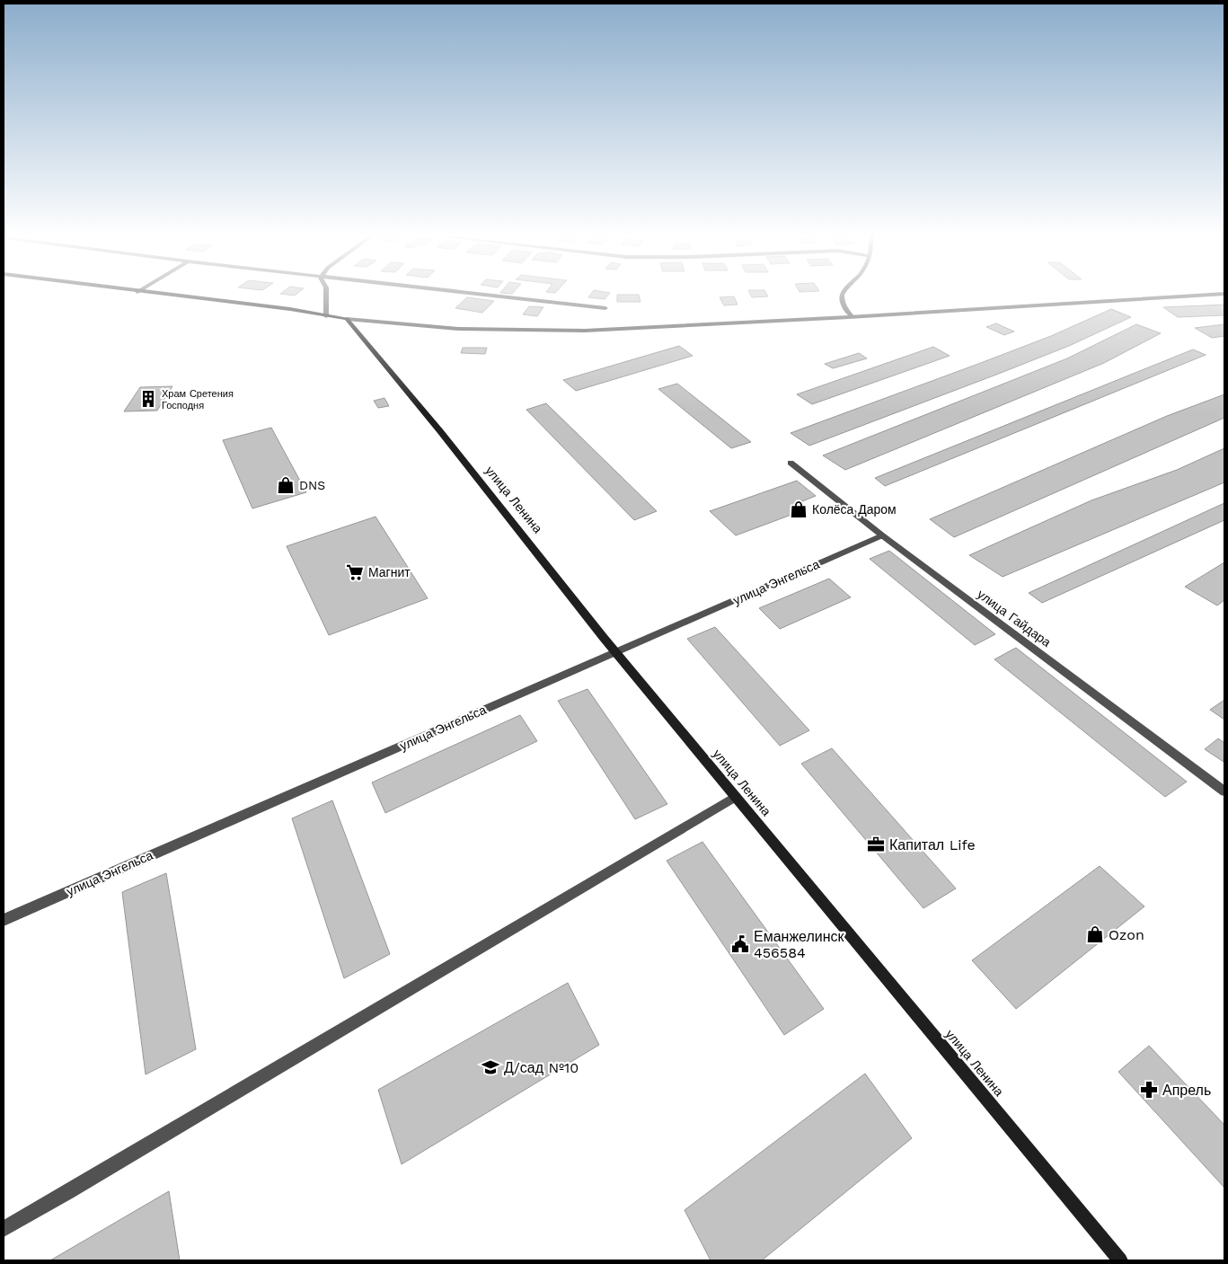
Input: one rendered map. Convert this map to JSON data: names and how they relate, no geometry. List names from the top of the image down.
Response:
{
  "streets": {
    "main road": ["улица Ленина"],
    "street": ["улица Энгельса", "улица Гайдара"]
  },
  "crossings": [
    ["улица Ленина", "улица Энгельса"],
    ["улица Энгельса", "улица Гайдара"]
  ],
  "places": {
    "building": ["Храм Сретения Господня"],
    "shop": ["DNS", "Колёса Даром", "Ozon"],
    "supermarket": ["Магнит"],
    "office": ["Капитал Life"],
    "public building": ["Еманжелинск 456584"],
    "school or university": ["Д/сад №10"],
    "pharmacy": ["Апрель"]
  }
}
